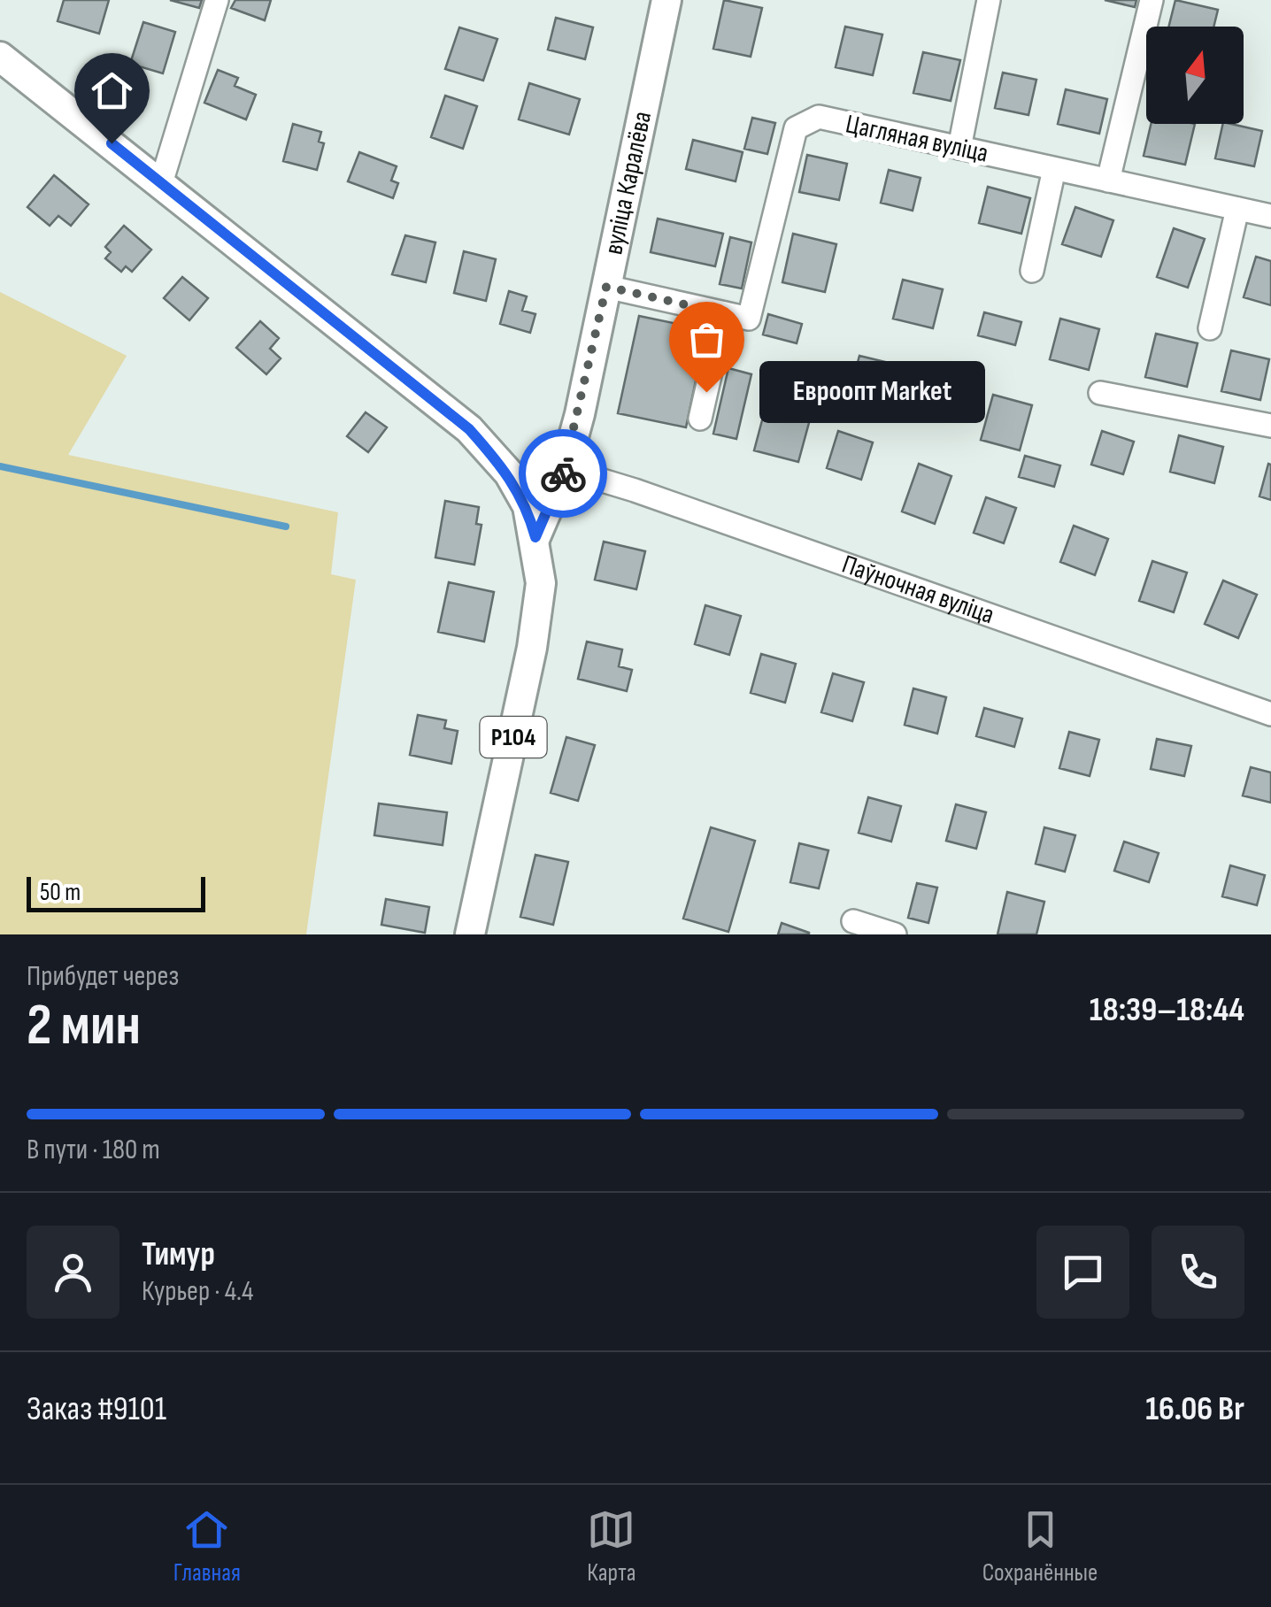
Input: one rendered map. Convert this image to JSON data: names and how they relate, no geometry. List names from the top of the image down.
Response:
{
  "streets": {
    "main road": ["вуліца Каралёва", "Р104"],
    "street": ["Цагляная вуліца", "Паўночная вуліца"]
  },
  "crossings": [
    ["вуліца Каралёва", "Паўночная вуліца"],
    ["вуліца Каралёва", "Р104"]
  ],
  "places": ["Евроопт Market"],
  "scale_bar": "50 m",
  "north": "top",
  "page": {
    "bubble": "Евроопт Market",
    "scale": "50 m",
    "heading": ["2 мин", "Прибудет через", "18:39–18:44"],
    "panel": [
      "Тимур",
      "Курьер · 4.4",
      "Заказ #9101",
      "16.06 Br"
    ],
    "bar": "В пути · 180 m",
    "tabs": ["Главная", "Карта", "Сохранённые"]
  }
}
